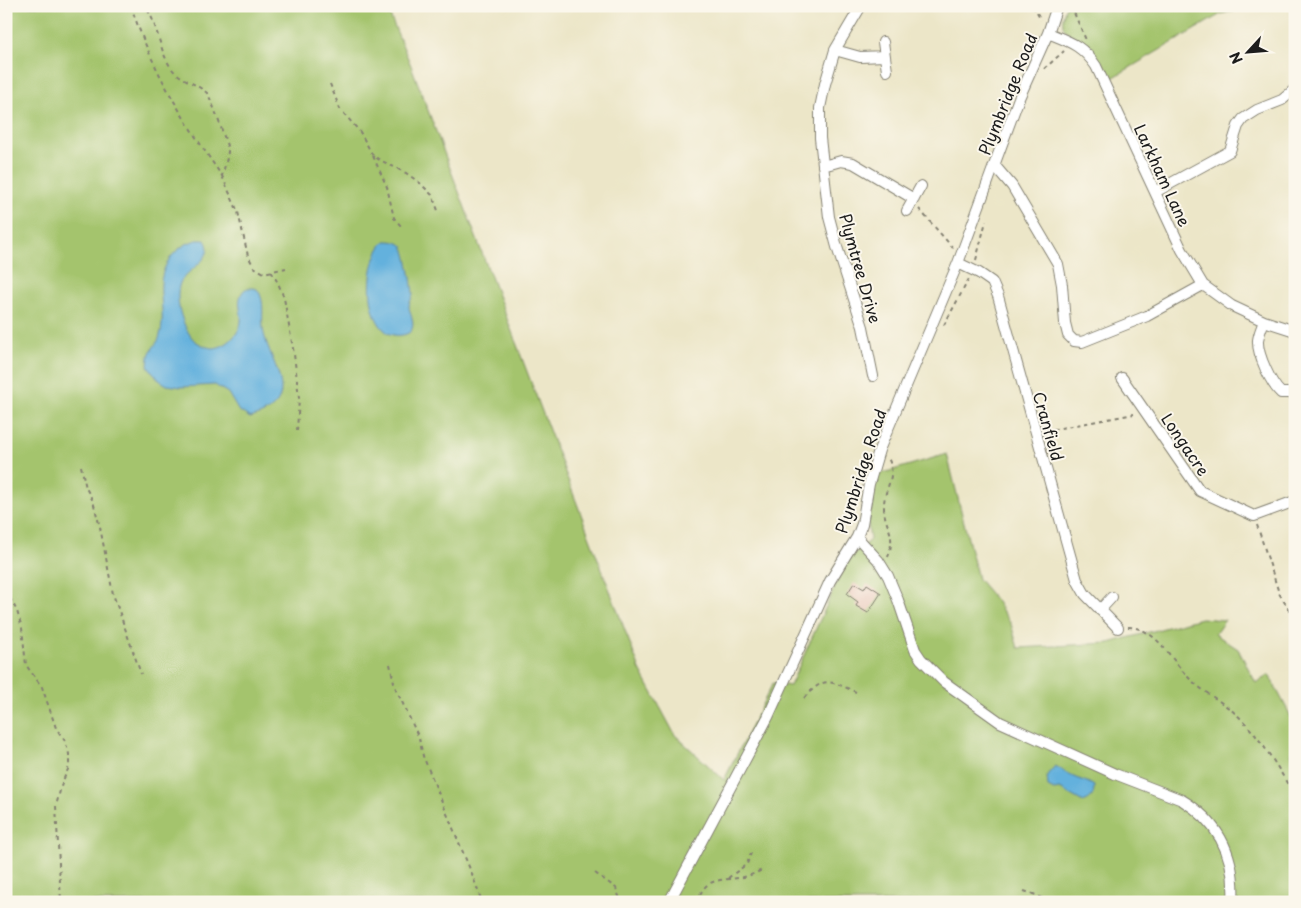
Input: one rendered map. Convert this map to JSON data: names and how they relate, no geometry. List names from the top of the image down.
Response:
{
  "streets": {
    "street": [
      "Plymbridge Road",
      "Larkham Lane",
      "Plymtree Drive",
      "Cranfield",
      "Longacre"
    ]
  },
  "crossings": [
    ["Plymbridge Road", "Larkham Lane"],
    ["Plymbridge Road", "Cranfield"]
  ],
  "north": "bottom left"
}
